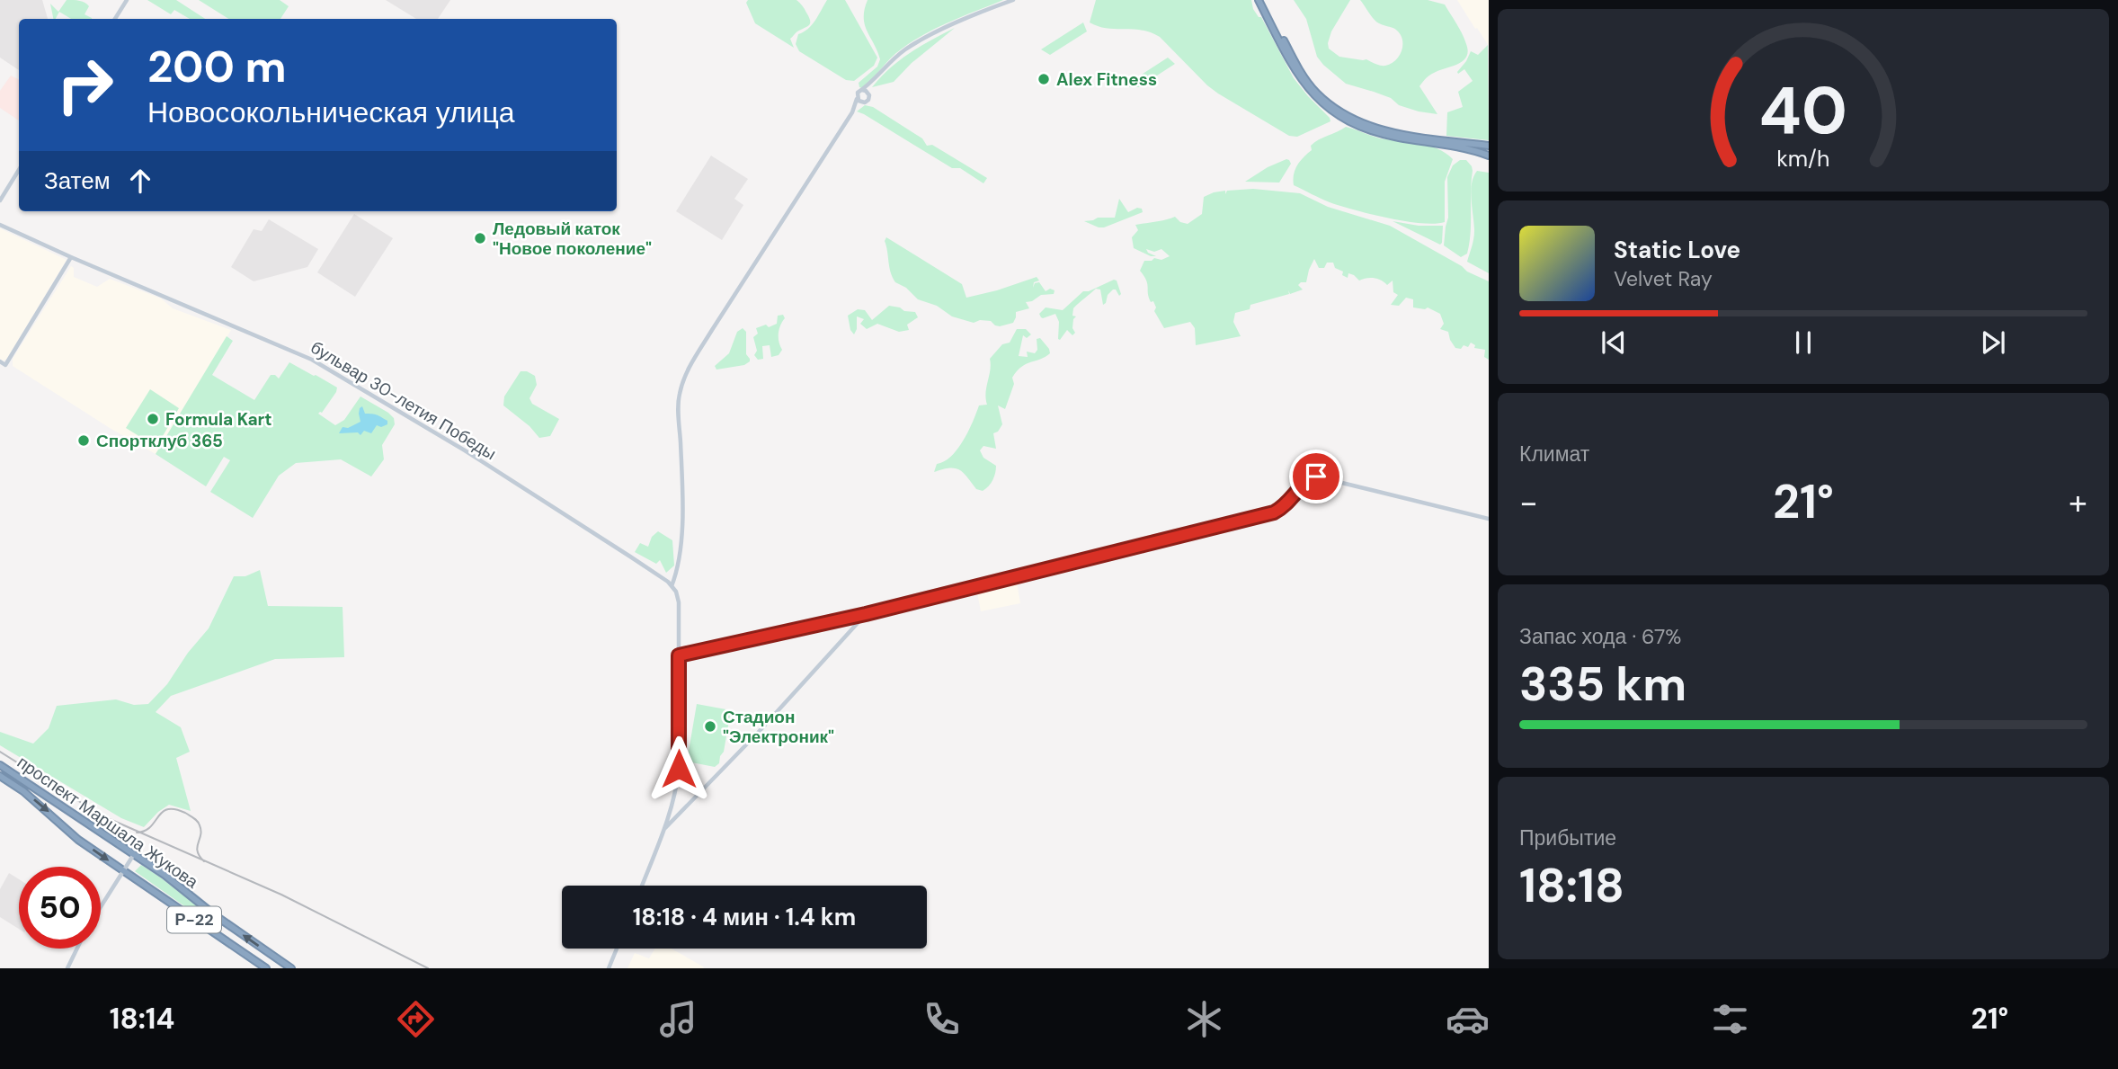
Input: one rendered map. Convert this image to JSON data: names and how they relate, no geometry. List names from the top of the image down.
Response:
{
  "streets": {
    "highway": ["проспект Маршала Жукова", "Р-22"],
    "main road": ["бульвар 30-летия Победы"]
  },
  "places": [
    "Alex Fitness",
    "Ледовый каток \"Новое поколение\"",
    "Formula Kart",
    "Спортклуб 365",
    "Стадион \"Электроник\""
  ],
  "page": {
    "turn": ["200 m", "Новосокольническая улица"],
    "then": "Затем",
    "song": ["Static Love", "Velvet Ray"],
    "tile": [
      "Климат",
      ["Запас хода · 67%", "335 km"],
      ["Прибытие", "18:18"]
    ],
    "heat": ["−", "21°", "+"],
    "limit": "50",
    "trip": "18:18 · 4 мин · 1.4 km",
    "tabs": ["18:14", "21°"],
    "gauge": ["40", "km/h"]
  }
}
